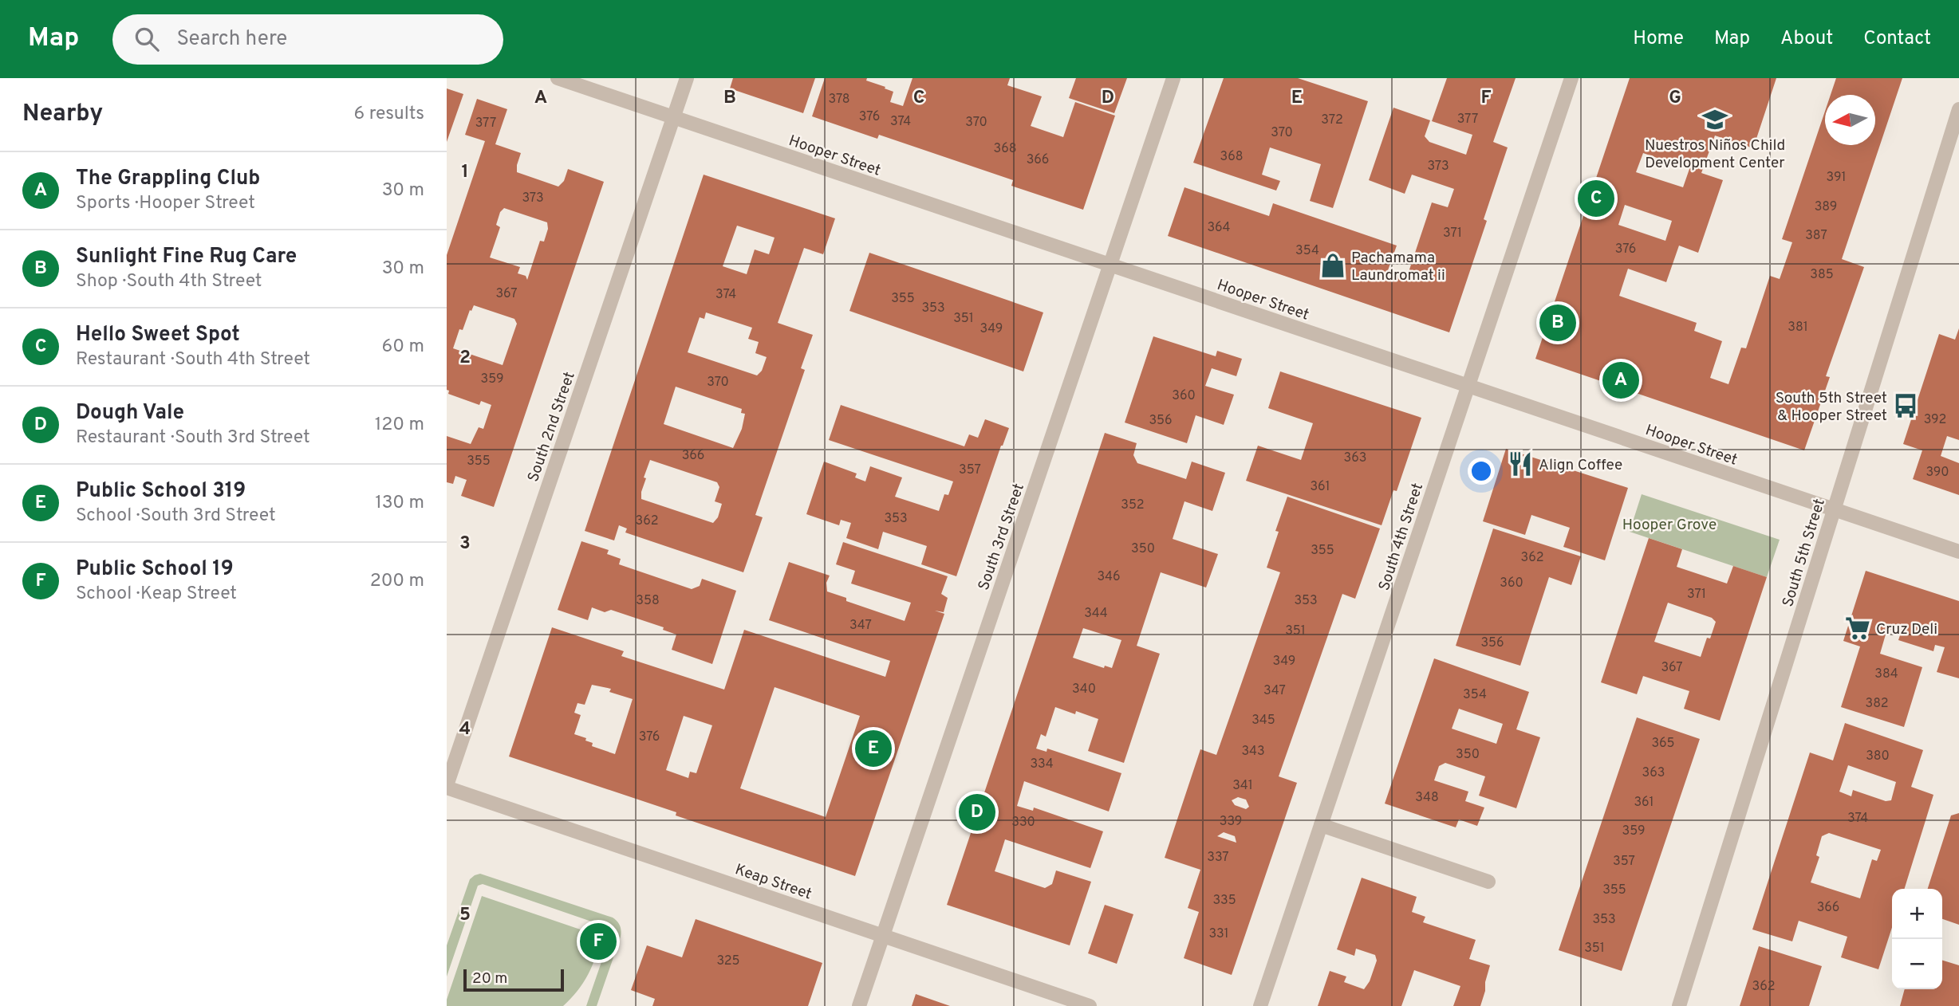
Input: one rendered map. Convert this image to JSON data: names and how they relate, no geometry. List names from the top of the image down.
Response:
{
  "streets": {
    "street": [
      "Hooper Street",
      "South 2nd Street",
      "South 3rd Street",
      "South 4th Street",
      "South 5th Street",
      "Keap Street"
    ]
  },
  "crossings": [
    ["Hooper Street", "South 2nd Street"],
    ["Hooper Street", "South 3rd Street"],
    ["Hooper Street", "South 4th Street"],
    ["Hooper Street", "South 5th Street"],
    ["South 2nd Street", "Keap Street"],
    ["South 3rd Street", "Keap Street"]
  ],
  "parks": ["Hooper Grove"],
  "places": {
    "school or university": ["Nuestros Niños Child Development Center"],
    "shop": ["Pachamama Laundromat ii"],
    "bus stop": ["South 5th Street & Hooper Street"],
    "restaurant": ["Align Coffee"],
    "supermarket": ["Cruz Deli"]
  },
  "house_numbers": [
    "378",
    "376",
    "377",
    "372",
    "374",
    "370",
    "377",
    "370",
    "368",
    "368",
    "366",
    "373",
    "391",
    "373",
    "389",
    "364",
    "371",
    "387",
    "376",
    "354",
    "385",
    "367",
    "374",
    "355",
    "353",
    "351",
    "381",
    "349",
    "359",
    "370",
    "360",
    "392",
    "356",
    "366",
    "363",
    "355",
    "357",
    "390",
    "361",
    "352",
    "353",
    "362",
    "350",
    "355",
    "362",
    "346",
    "360",
    "371",
    "358",
    "353",
    "344",
    "347",
    "351",
    "356",
    "349",
    "367",
    "384",
    "340",
    "347",
    "354",
    "382",
    "345",
    "376",
    "365",
    "343",
    "350",
    "380",
    "334",
    "363",
    "341",
    "348",
    "361",
    "374",
    "339",
    "330",
    "359",
    "337",
    "357",
    "355",
    "335",
    "366",
    "353",
    "331",
    "351",
    "325",
    "362"
  ],
  "scale_bar": "20 m",
  "north": "left",
  "page": {
    "header": "Map",
    "search": "Search here",
    "nav": [
      "Home",
      "Map",
      "About",
      "Contact"
    ],
    "heading": ["Nearby", "6 results"],
    "list": [
      {
        "mark": "A",
        "name": "The Grappling Club",
        "note": "Sports · Hooper Street",
        "value": "30 m"
      },
      {
        "mark": "B",
        "name": "Sunlight Fine Rug Care",
        "note": "Shop · South 4th Street",
        "value": "30 m"
      },
      {
        "mark": "C",
        "name": "Hello Sweet Spot",
        "note": "Restaurant · South 4th Street",
        "value": "60 m"
      },
      {
        "mark": "D",
        "name": "Dough Vale",
        "note": "Restaurant · South 3rd Street",
        "value": "120 m"
      },
      {
        "mark": "E",
        "name": "Public School 319",
        "note": "School · South 3rd Street",
        "value": "130 m"
      },
      {
        "mark": "F",
        "name": "Public School 19",
        "note": "School · Keap Street",
        "value": "200 m"
      }
    ],
    "pins": [
      "C",
      "B",
      "A",
      "E",
      "D",
      "F"
    ],
    "map_buttons": ["+", "−"],
    "scale": "20 m"
  },
  "grid": {
    "columns": [
      "A",
      "B",
      "C",
      "D",
      "E",
      "F",
      "G"
    ],
    "rows": [
      "1",
      "2",
      "3",
      "4",
      "5"
    ]
  }
}
